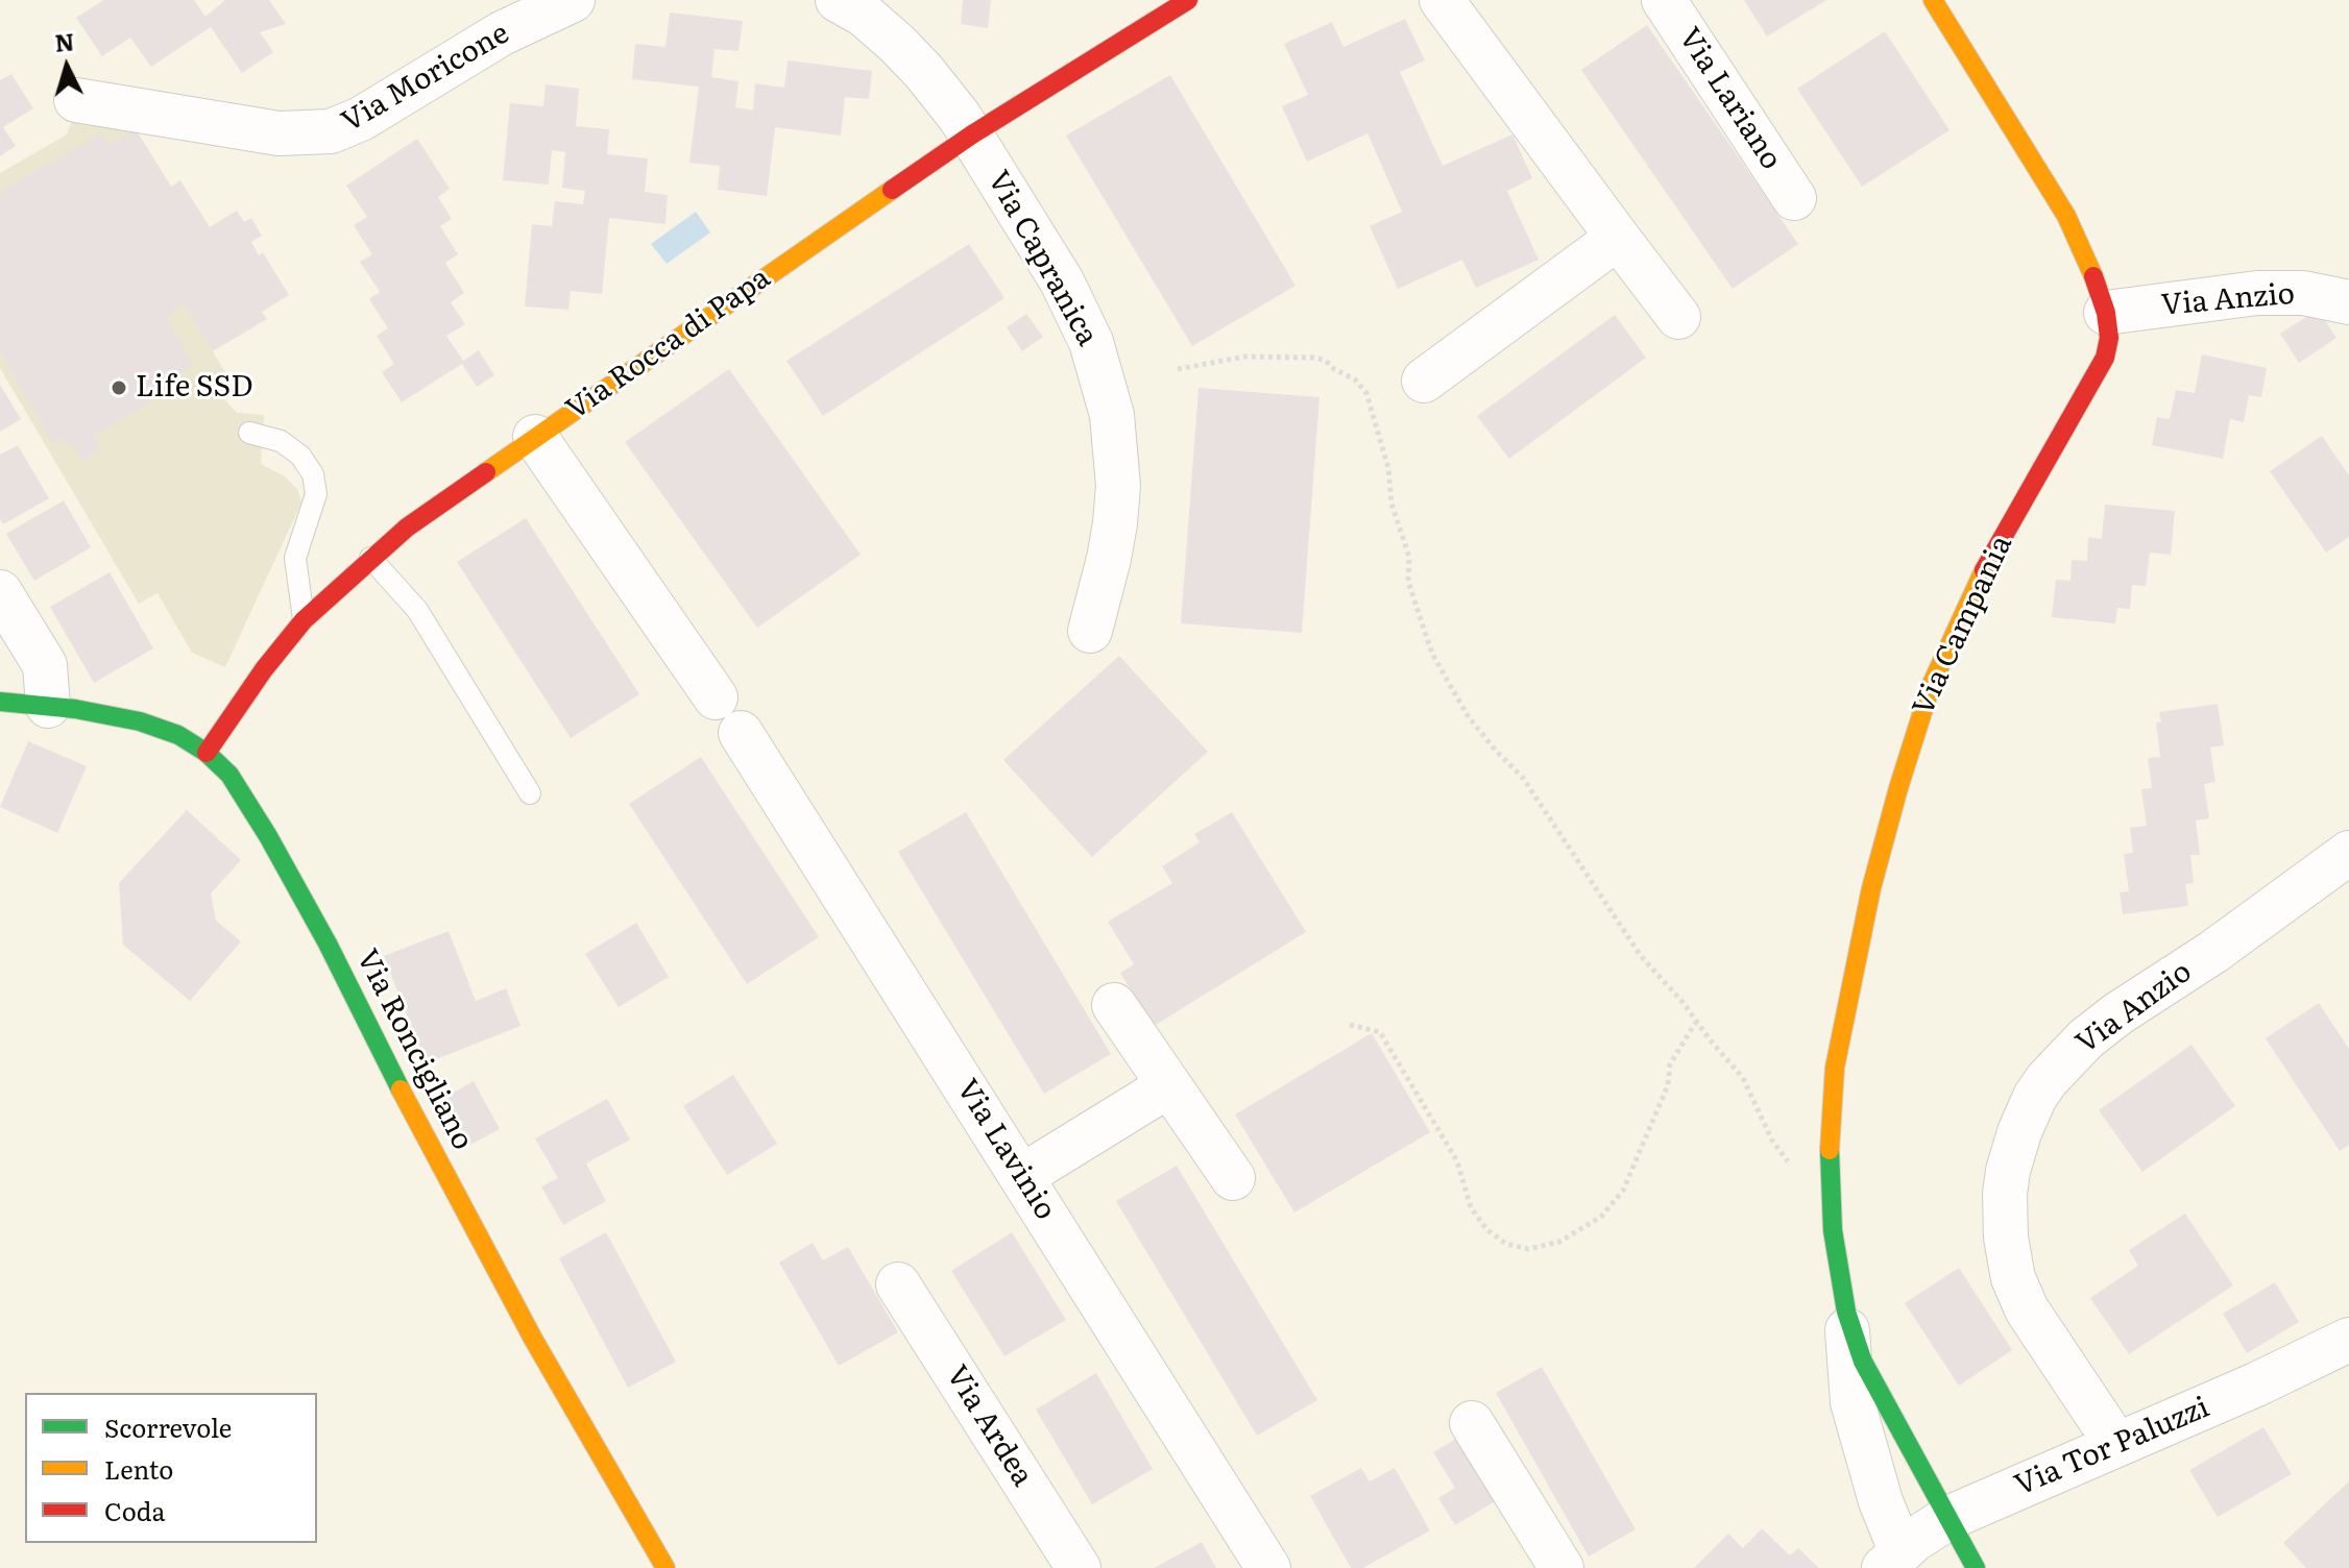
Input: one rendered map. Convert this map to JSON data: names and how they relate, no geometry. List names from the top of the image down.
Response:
{
  "streets": {
    "street": [
      "Via Moricone",
      "Via Lariano",
      "Via Capranica",
      "Via Anzio",
      "Via Rocca di Papa",
      "Via Campania",
      "Via Roncigliano",
      "Via Lavinio",
      "Via Ardea",
      "Via Tor Paluzzi"
    ]
  },
  "crossings": [
    ["Via Capranica", "Via Rocca di Papa"],
    ["Via Anzio", "Via Campania"],
    ["Via Anzio", "Via Tor Paluzzi"],
    ["Via Rocca di Papa", "Via Roncigliano"],
    ["Via Campania", "Via Tor Paluzzi"]
  ],
  "places": ["Life SSD"],
  "legend": ["Scorrevole", "Lento", "Coda"],
  "north": "top"
}
